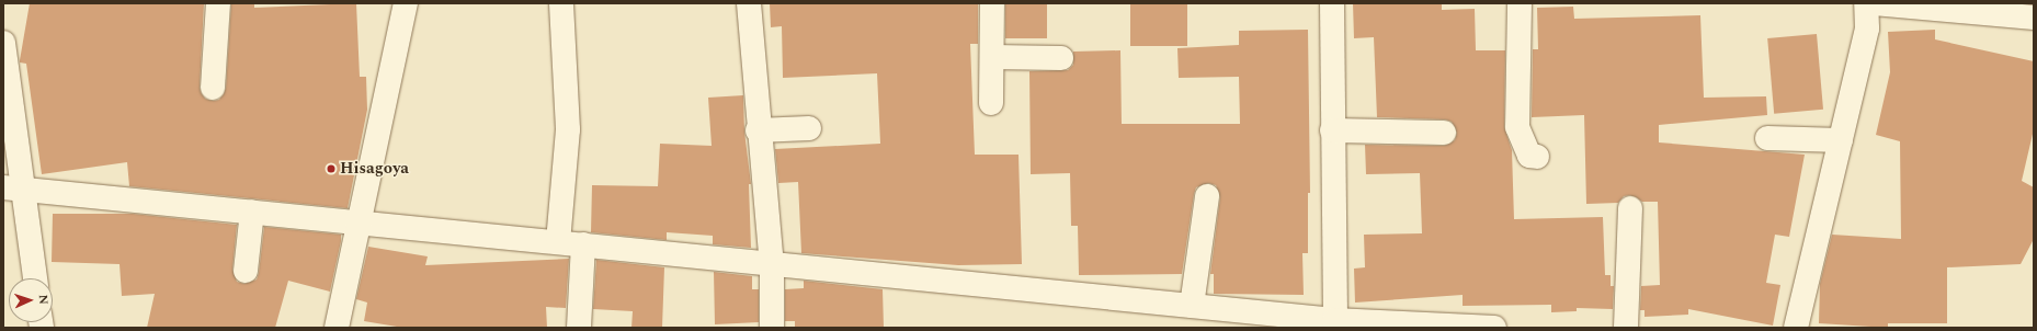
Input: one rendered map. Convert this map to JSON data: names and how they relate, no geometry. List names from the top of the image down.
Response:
{
  "places": ["Hisagoya"],
  "north": "right"
}
